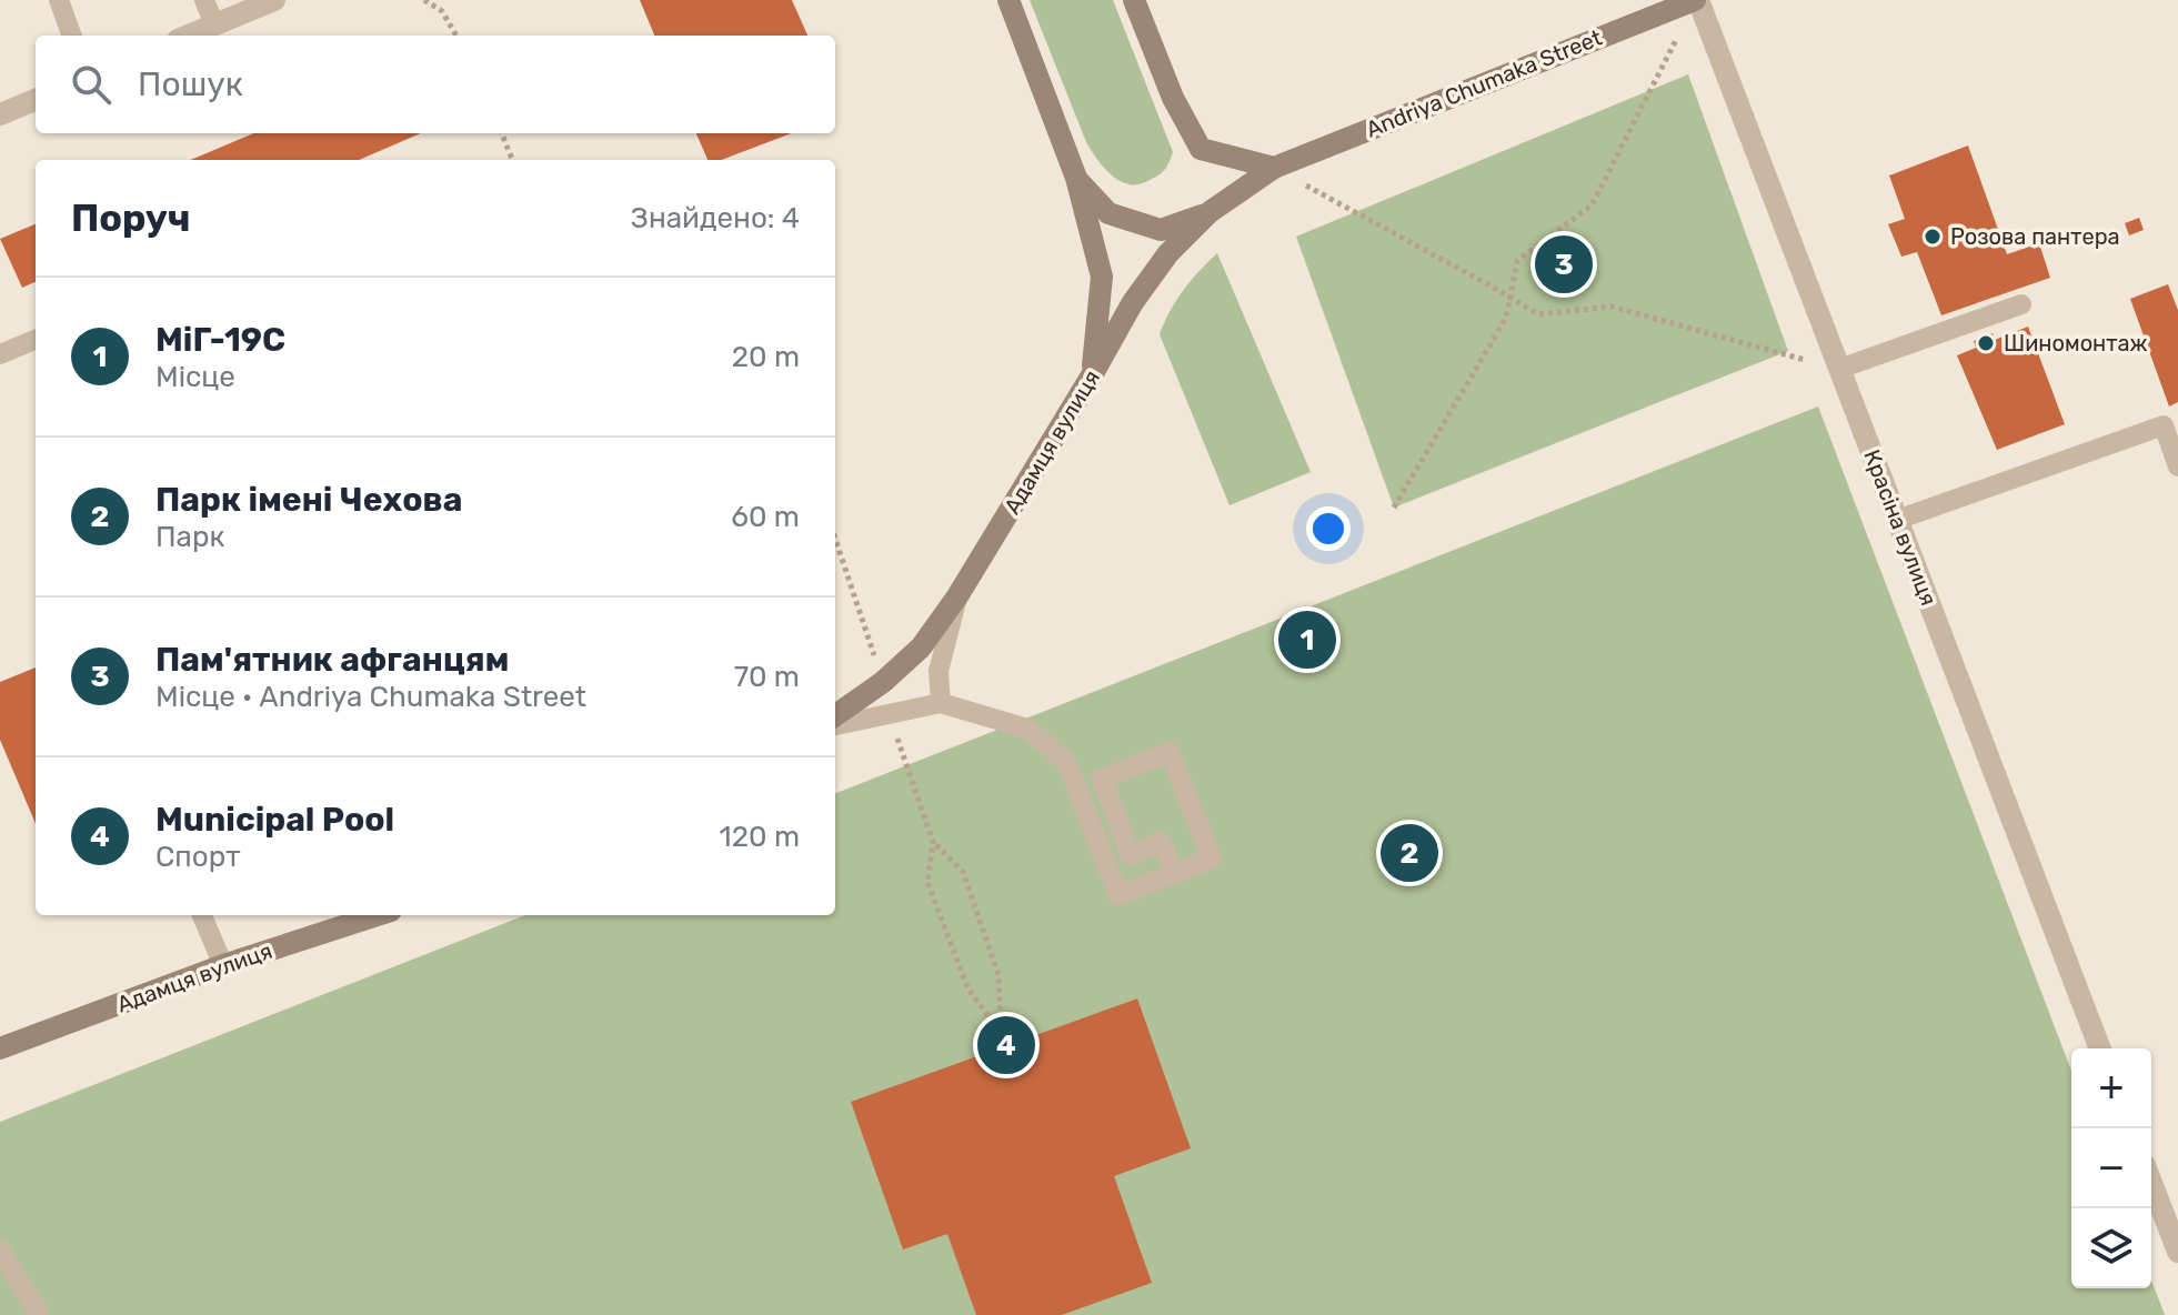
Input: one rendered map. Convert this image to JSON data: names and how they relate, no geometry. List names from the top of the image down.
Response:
{
  "streets": {
    "street": ["Andriya Chumaka Street", "Адамця вулиця", "Красіна вулиця"]
  },
  "crossings": [
    ["Andriya Chumaka Street", "Адамця вулиця"],
    ["Andriya Chumaka Street", "Красіна вулиця"]
  ],
  "places": ["Розова пантера", "Шиномонтаж"],
  "page": {
    "search": "Пошук",
    "heading": ["Поруч", "Знайдено: 4"],
    "pins": [
      "3",
      "1",
      "2",
      "4"
    ],
    "list": [
      {
        "mark": "1",
        "name": "МіГ-19С",
        "note": "Місце",
        "value": "20 m"
      },
      {
        "mark": "2",
        "name": "Парк імені Чехова",
        "note": "Парк",
        "value": "60 m"
      },
      {
        "mark": "3",
        "name": "Пам'ятник афганцям",
        "note": "Місце · Andriya Chumaka Street",
        "value": "70 m"
      },
      {
        "mark": "4",
        "name": "Municipal Pool",
        "note": "Спорт",
        "value": "120 m"
      }
    ],
    "map_buttons": ["+", "−"]
  }
}
